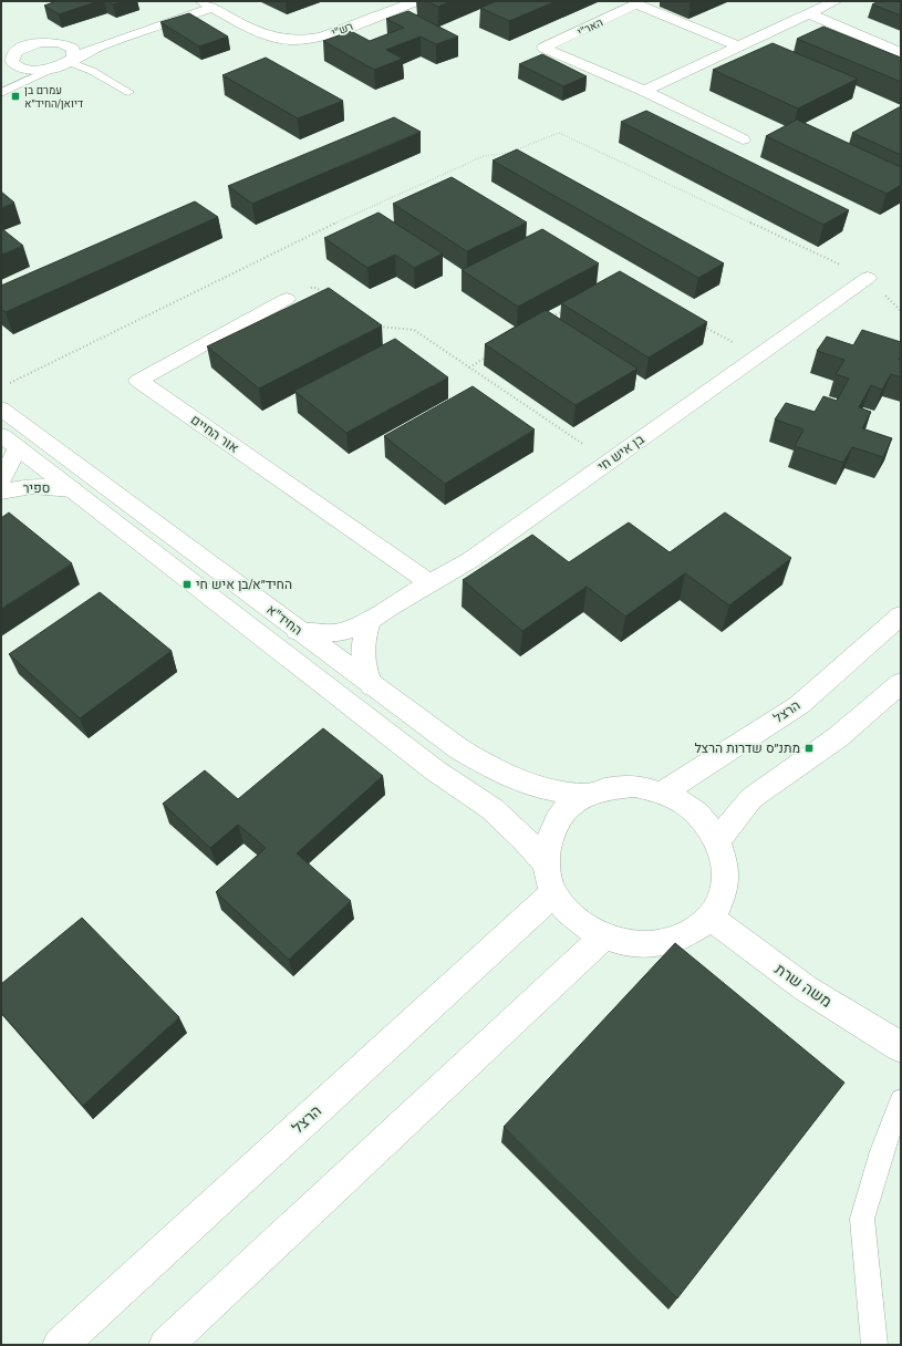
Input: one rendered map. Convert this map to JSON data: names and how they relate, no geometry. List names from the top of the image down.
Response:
{
  "streets": {
    "street": [
      "האר\"י",
      "רש\"י",
      "אור החיים",
      "בן איש חי",
      "ספיר",
      "החיד\"א",
      "הרצל",
      "משה שרת"
    ]
  },
  "crossings": [
    ["אור החיים", "בן איש חי"],
    ["בן איש חי", "החיד\"א"],
    ["ספיר", "החיד\"א"]
  ],
  "places": {
    "transit": ["עמרם בן דיואן/החיד״א", "החיד״א/בן איש חי", "מתנ״ס שדרות הרצל"]
  }
}
